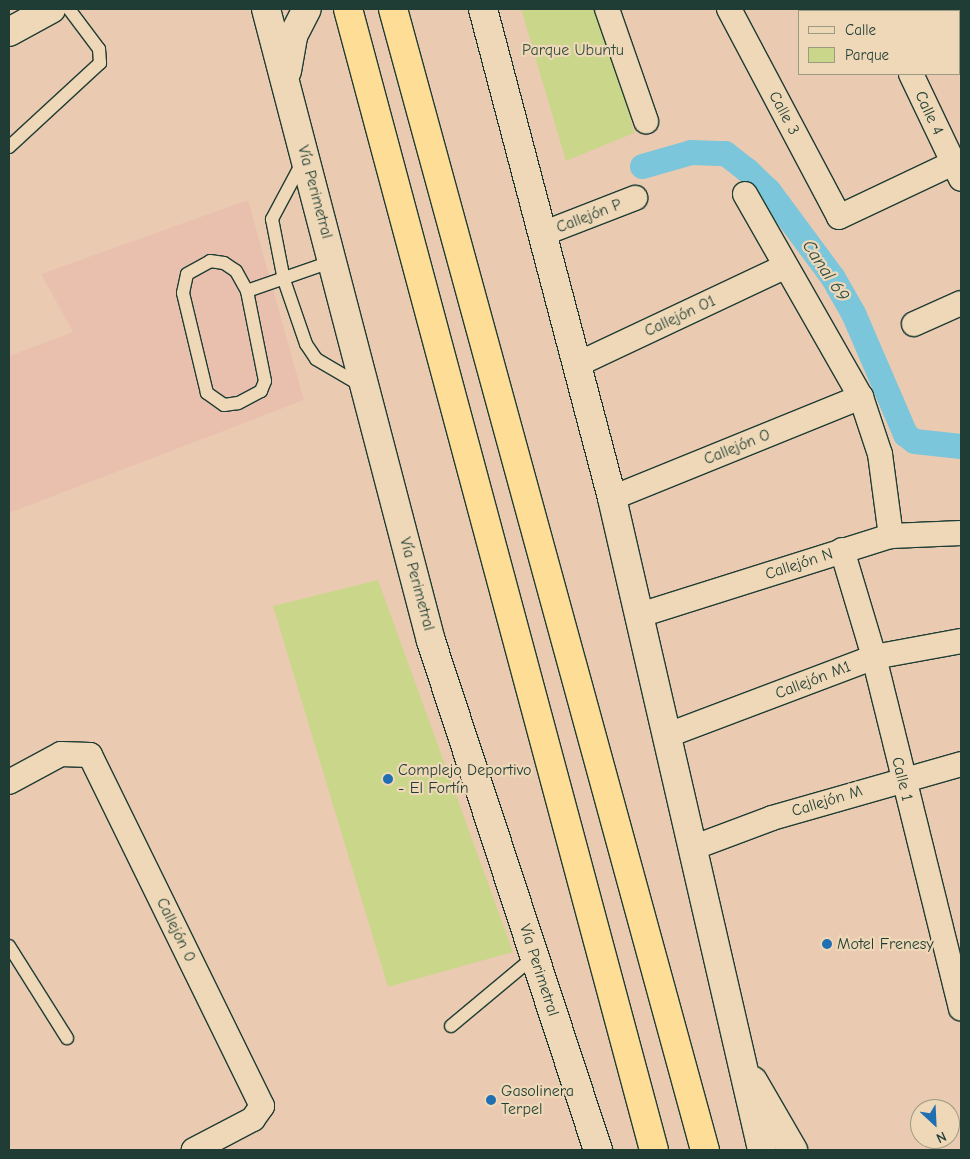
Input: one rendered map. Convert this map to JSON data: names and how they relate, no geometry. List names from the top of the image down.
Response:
{
  "streets": {
    "main road": ["Vía Perimetral"],
    "street": [
      "Calle 3",
      "Calle 4",
      "Callejón P",
      "Callejón O1",
      "Callejón O",
      "Callejón N",
      "Callejón M1",
      "Calle 1",
      "Callejón M",
      "Callejón 0"
    ]
  },
  "crossings": [
    ["Calle 3", "Calle 4"],
    ["Callejón N", "Calle 1"],
    ["Callejón M1", "Calle 1"],
    ["Calle 1", "Callejón M"]
  ],
  "water": ["Canal 69"],
  "parks": ["Parque Ubuntu"],
  "places": ["Complejo Deportivo - El Fortín", "Motel Frenesy", "Gasolinera Terpel"],
  "legend": ["Calle", "Parque"],
  "north": "bottom right"
}
